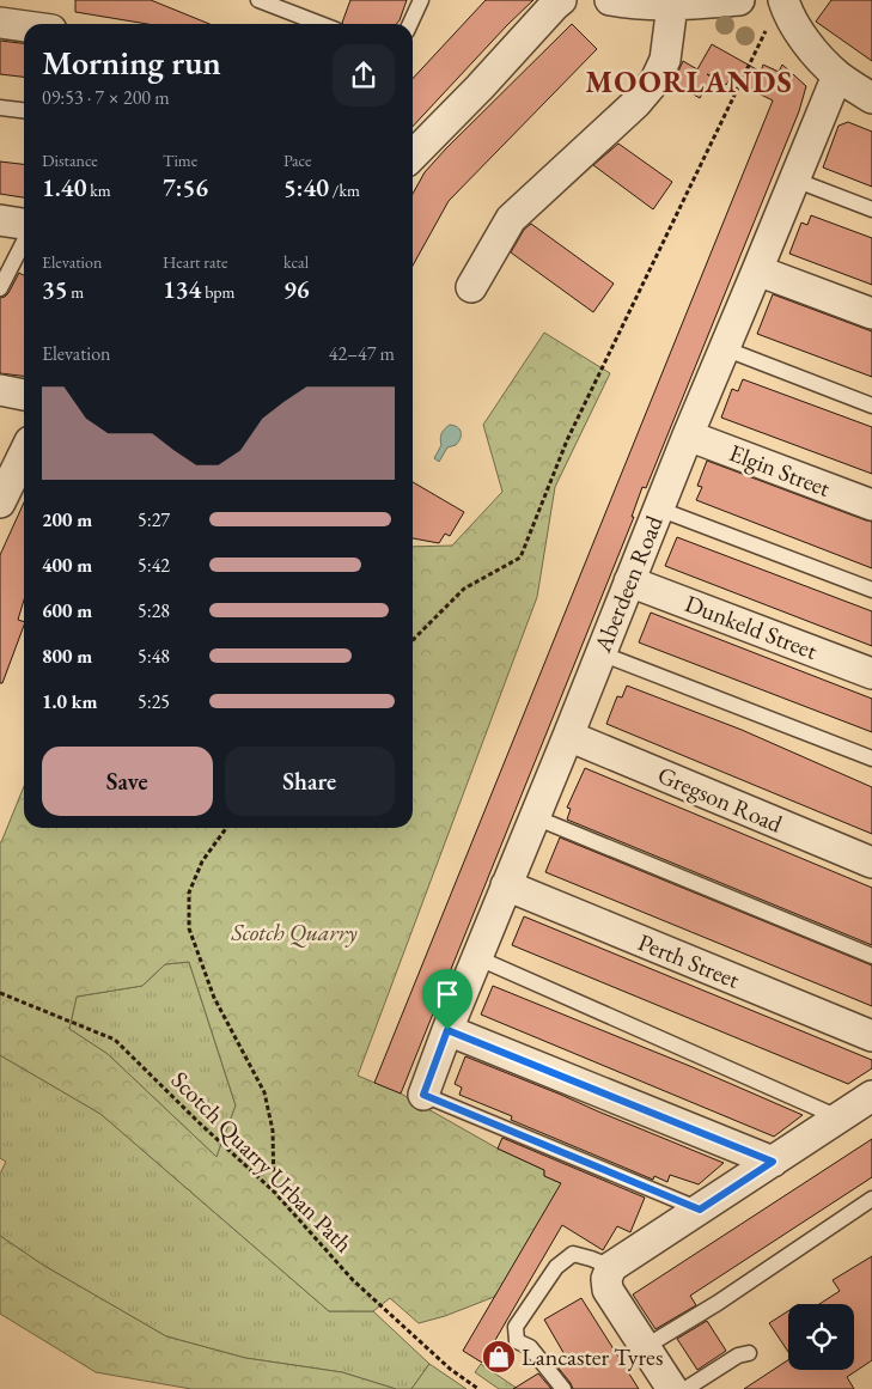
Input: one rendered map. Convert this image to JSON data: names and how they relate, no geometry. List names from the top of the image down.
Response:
{
  "streets": {
    "street": [
      "Elgin Street",
      "Aberdeen Road",
      "Dunkeld Street",
      "Gregson Road",
      "Perth Street"
    ],
    "path": ["Scotch Quarry Urban Path"]
  },
  "crossings": [
    ["Elgin Street", "Aberdeen Road"],
    ["Aberdeen Road", "Dunkeld Street"],
    ["Aberdeen Road", "Gregson Road"],
    ["Aberdeen Road", "Perth Street"]
  ],
  "districts": ["MOORLANDS"],
  "parks": ["Scotch Quarry"],
  "places": {
    "shop": ["Lancaster Tyres"]
  },
  "page": {
    "heading": ["Morning run", "09:53 · 7 × 200 m"],
    "stats": [
      ["Distance", "1.40 km"],
      ["Time", "7:56"],
      ["Pace", "5:40 /km"],
      ["Elevation", "35 m"],
      ["Heart rate", "134 bpm"],
      ["kcal", "96"]
    ],
    "chart": ["Elevation", "42–47 m"],
    "list": [
      {
        "name": "200 m",
        "note": "5:27"
      },
      {
        "name": "400 m",
        "note": "5:42"
      },
      {
        "name": "600 m",
        "note": "5:28"
      },
      {
        "name": "800 m",
        "note": "5:48"
      },
      {
        "name": "1.0 km",
        "note": "5:25"
      }
    ],
    "buttons": ["Save", "Share"]
  }
}
